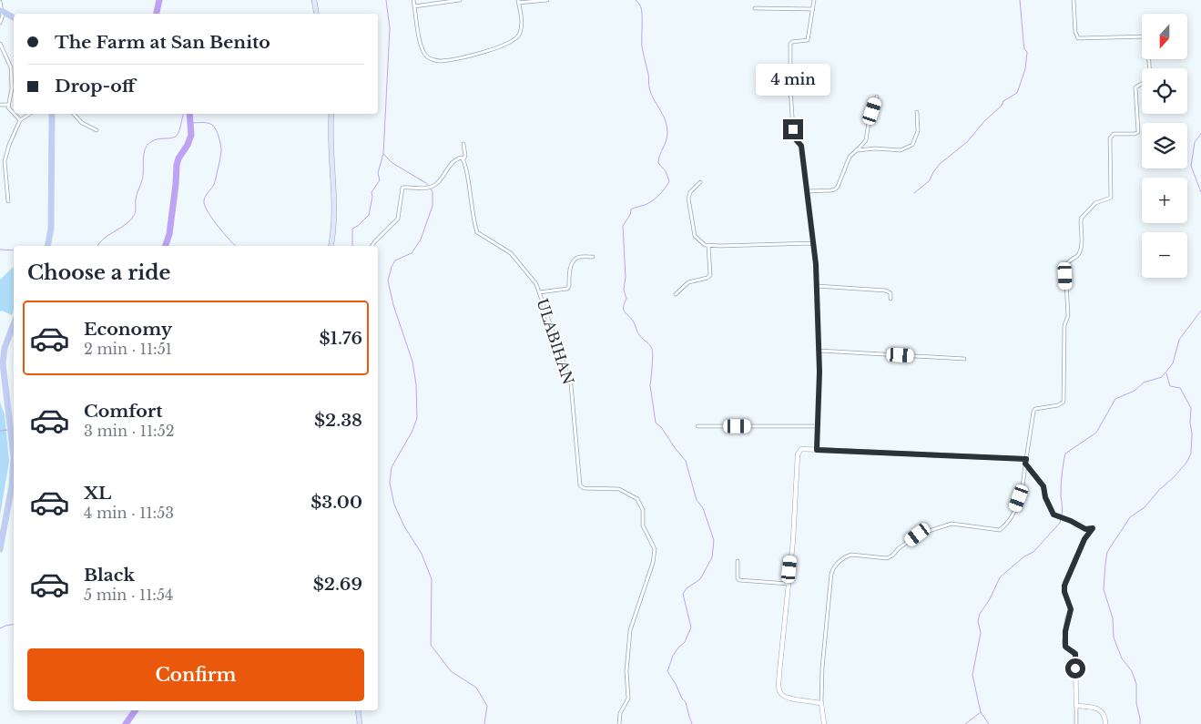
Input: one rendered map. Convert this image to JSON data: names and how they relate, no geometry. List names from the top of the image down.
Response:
{
  "streets": {
    "street": ["ULABIHAN"]
  },
  "north": "bottom",
  "page": {
    "map_buttons": ["+", "−"],
    "banner": ["The Farm at San Benito", "Drop-off"],
    "bubble": "4 min",
    "heading": "Choose a ride",
    "list": [
      {
        "name": "Economy",
        "note": "2 min · 11:51",
        "value": "$1.76"
      },
      {
        "name": "Comfort",
        "note": "3 min · 11:52",
        "value": "$2.38"
      },
      {
        "name": "XL",
        "note": "4 min · 11:53",
        "value": "$3.00"
      },
      {
        "name": "Black",
        "note": "5 min · 11:54",
        "value": "$2.69"
      }
    ],
    "buttons": "Confirm"
  }
}
